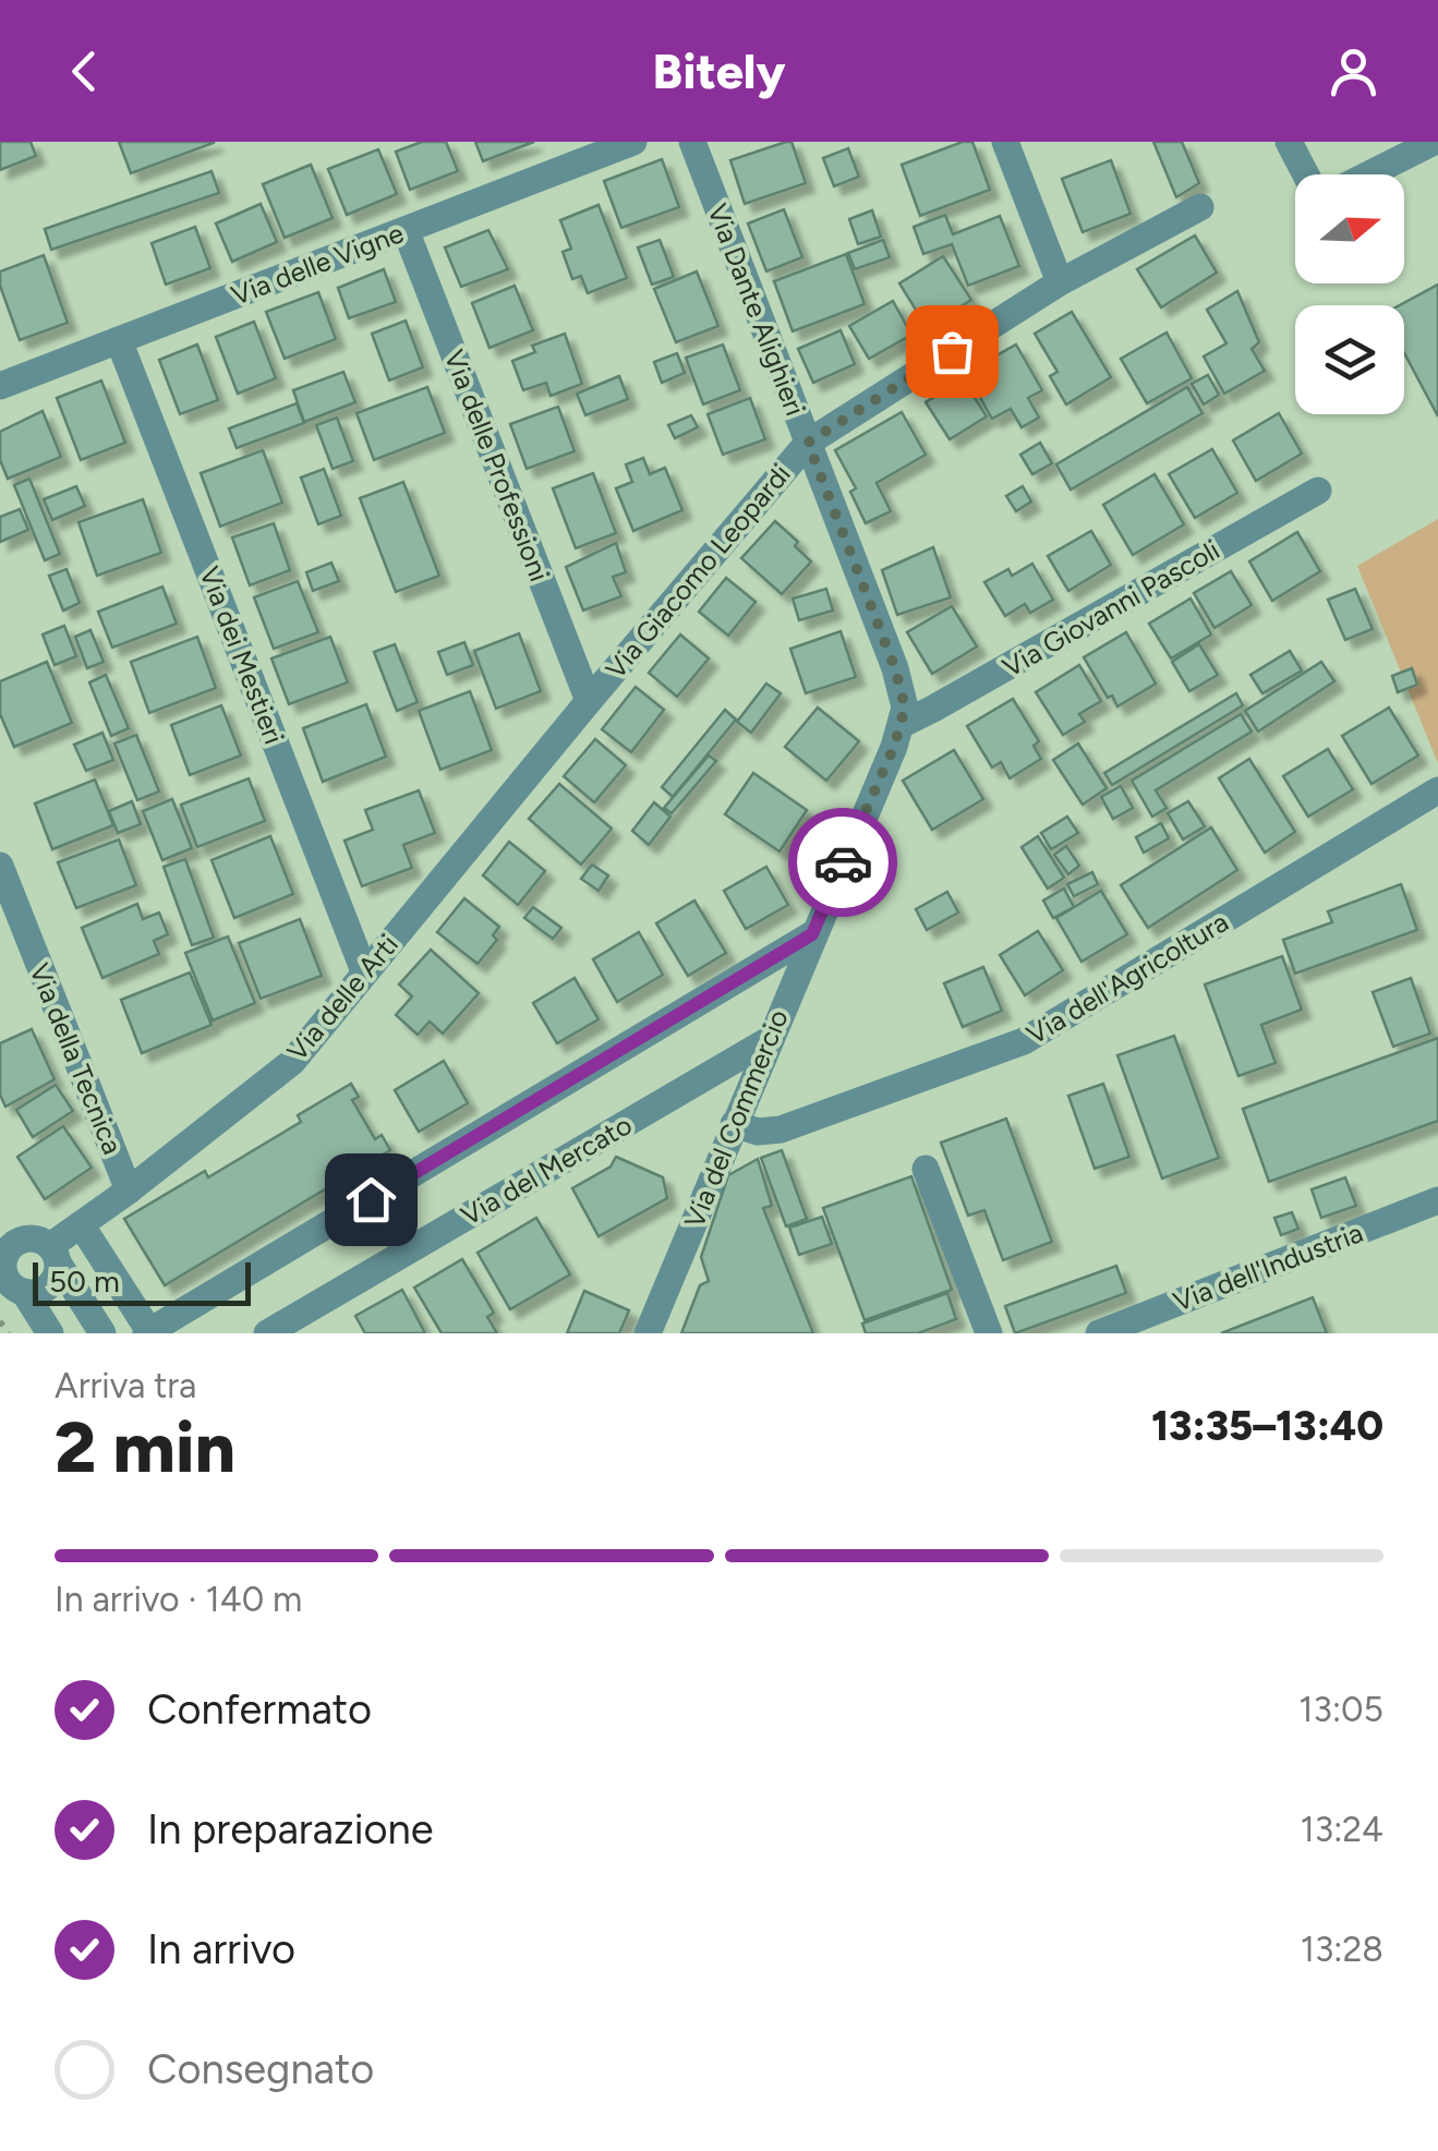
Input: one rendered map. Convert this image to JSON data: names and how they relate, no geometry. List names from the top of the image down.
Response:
{
  "streets": {
    "street": [
      "Via delle Vigne",
      "Via Dante Alighieri",
      "Via delle Professioni",
      "Via Giacomo Leopardi",
      "Via Giovanni Pascoli",
      "Via dei Mestieri",
      "Via dell'Agricoltura",
      "Via delle Arti",
      "Via della Tecnica",
      "Via del Commercio",
      "Via del Mercato",
      "Via dell'Industria"
    ]
  },
  "crossings": [
    ["Via delle Vigne", "Via delle Professioni"],
    ["Via delle Vigne", "Via dei Mestieri"],
    ["Via Dante Alighieri", "Via Giacomo Leopardi"],
    ["Via Dante Alighieri", "Via Giovanni Pascoli"],
    ["Via Dante Alighieri", "Via del Commercio"],
    ["Via delle Professioni", "Via Giacomo Leopardi"],
    ["Via delle Professioni", "Via delle Arti"],
    ["Via Giacomo Leopardi", "Via delle Arti"],
    ["Via Giovanni Pascoli", "Via del Commercio"],
    ["Via dei Mestieri", "Via delle Arti"],
    ["Via dell'Agricoltura", "Via del Commercio"],
    ["Via delle Arti", "Via della Tecnica"],
    ["Via del Commercio", "Via del Mercato"]
  ],
  "scale_bar": "50 m",
  "north": "right",
  "page": {
    "header": "Bitely",
    "scale": "50 m",
    "heading": ["2 min", "Arriva tra", "13:35–13:40"],
    "bar": "In arrivo · 140 m",
    "list": [
      ["Confermato", "13:05"],
      ["In preparazione", "13:24"],
      ["In arrivo", "13:28"],
      "Consegnato"
    ]
  }
}
